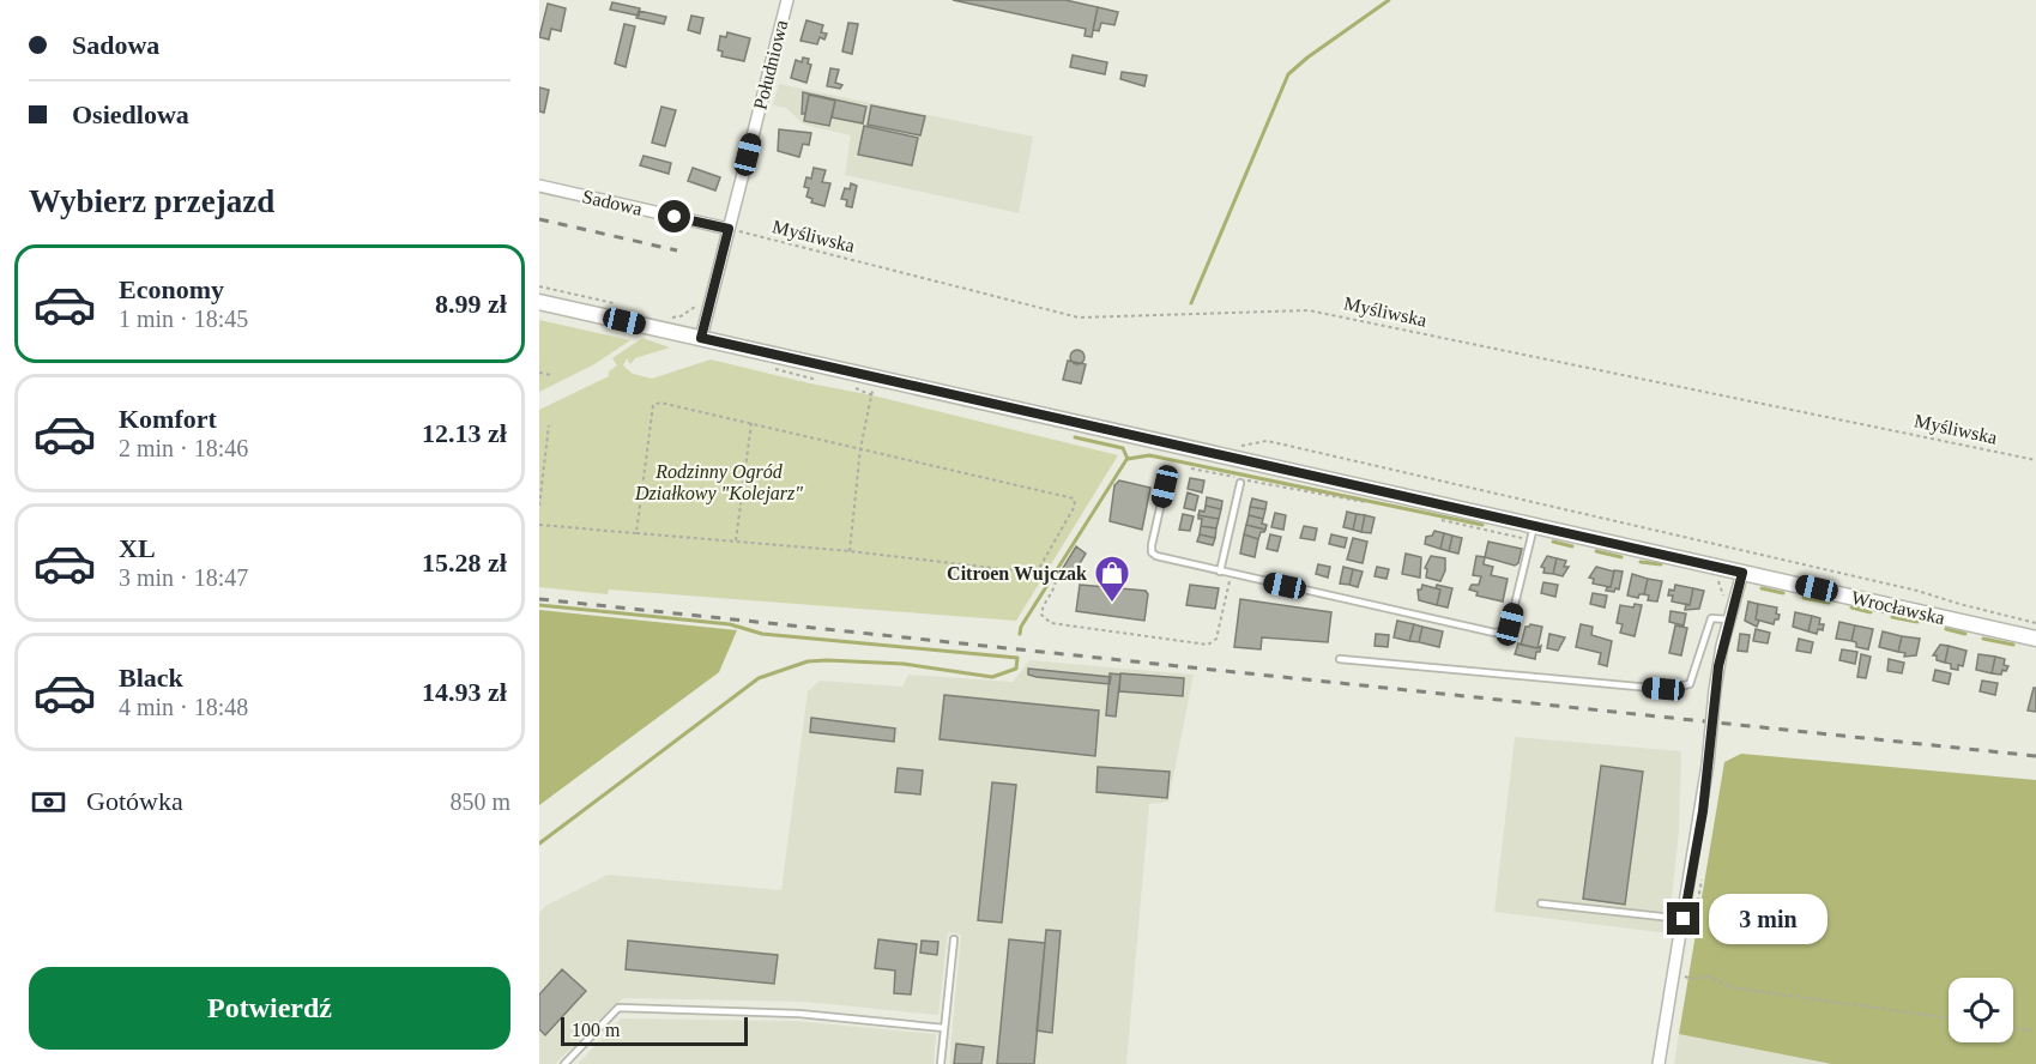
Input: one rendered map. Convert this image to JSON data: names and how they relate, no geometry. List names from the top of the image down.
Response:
{
  "streets": {
    "main road": ["Wrocławska"],
    "street": ["Południowa", "Sadowa"],
    "path": ["Myśliwska"]
  },
  "crossings": [
    ["Południowa", "Sadowa"],
    ["Południowa", "Myśliwska"],
    ["Południowa", "Wrocławska"],
    ["Sadowa", "Myśliwska"]
  ],
  "parks": ["Rodzinny Ogród Działkowy \"Kolejarz\""],
  "places": {
    "shop": ["Citroen Wujczak"]
  },
  "scale_bar": "100 m",
  "page": {
    "banner": ["Sadowa", "Osiedlowa"],
    "heading": "Wybierz przejazd",
    "list": [
      {
        "name": "Economy",
        "note": "1 min · 18:45",
        "value": "8.99 zł"
      },
      {
        "name": "Komfort",
        "note": "2 min · 18:46",
        "value": "12.13 zł"
      },
      {
        "name": "XL",
        "note": "3 min · 18:47",
        "value": "15.28 zł"
      },
      {
        "name": "Black",
        "note": "4 min · 18:48",
        "value": "14.93 zł"
      }
    ],
    "pay": ["Gotówka", "850 m"],
    "bubble": "3 min",
    "buttons": "Potwierdź",
    "scale": "100 m"
  }
}
